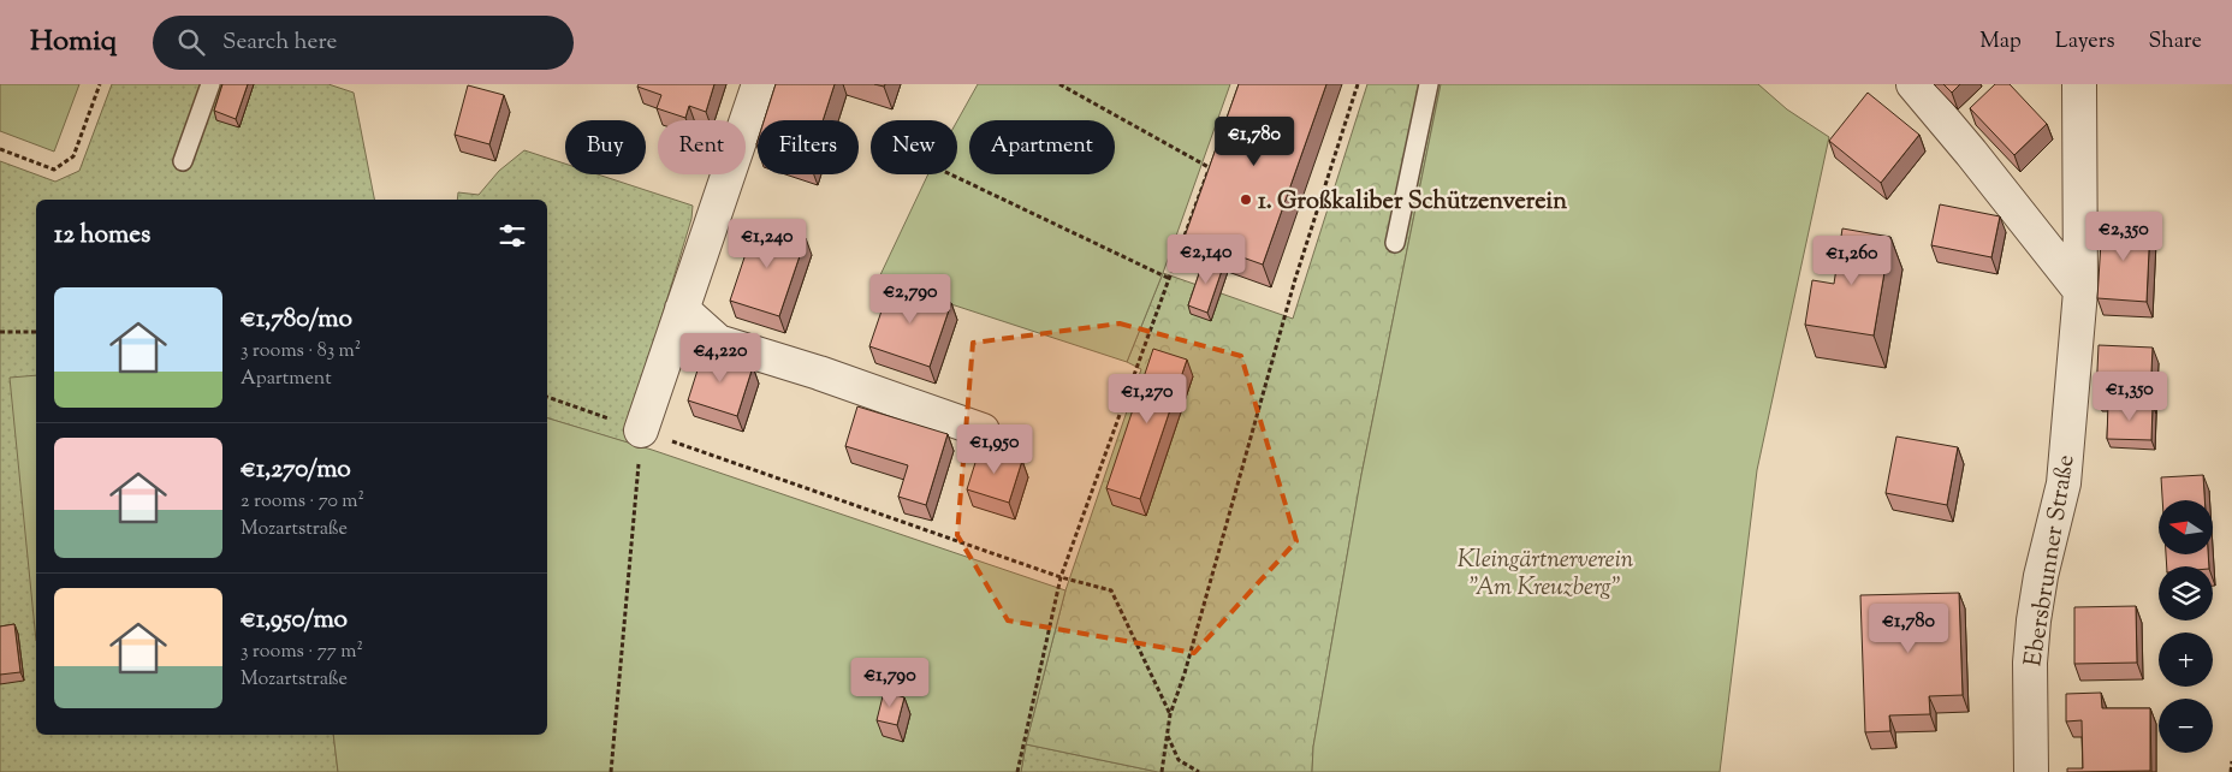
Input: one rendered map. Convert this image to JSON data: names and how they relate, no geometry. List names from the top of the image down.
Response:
{
  "streets": {
    "street": ["Ebersbrunner Straße"]
  },
  "parks": ["Kleingärtnerverein \"Am Kreuzberg\""],
  "places": ["1. Großkaliber Schützenverein"],
  "north": "left",
  "page": {
    "header": "Homiq",
    "search": "Search here",
    "nav": ["Map", "Layers", "Share"],
    "price": [
      "€1,780",
      "€2,350",
      "€1,240",
      "€2,140",
      "€1,260",
      "€2,790",
      "€4,220",
      "€1,350",
      "€1,270",
      "€1,950",
      "€1,780",
      "€1,790"
    ],
    "chip": [
      "Buy",
      "Rent",
      "Filters",
      "New",
      "Apartment"
    ],
    "heading": "12 homes",
    "list": [
      {
        "name": "€1,780/mo",
        "note": "3 rooms · 83 m² · Apartment"
      },
      {
        "name": "€1,270/mo",
        "note": "2 rooms · 70 m² · Mozartstraße"
      },
      {
        "name": "€1,950/mo",
        "note": "3 rooms · 77 m² · Mozartstraße"
      }
    ],
    "map_buttons": ["+", "−"]
  }
}
